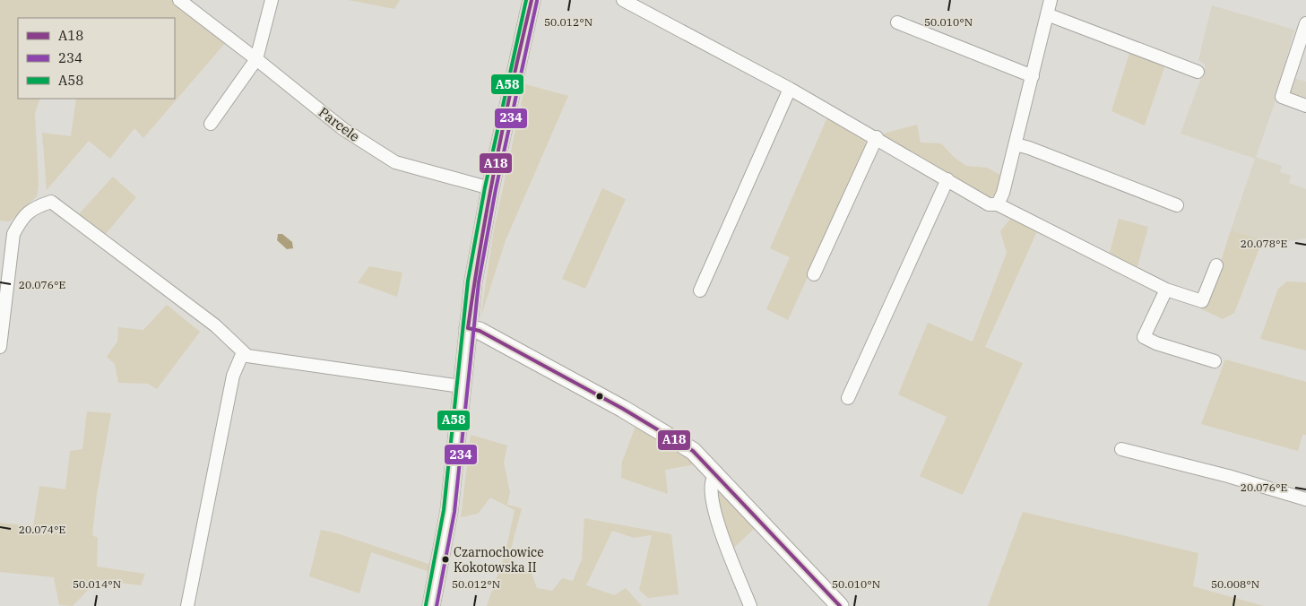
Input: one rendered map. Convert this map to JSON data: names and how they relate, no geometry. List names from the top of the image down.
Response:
{
  "streets": {
    "street": ["Parcele"]
  },
  "places": ["Czarnochowice Kokotowska II"],
  "lines": ["transit line A18", "transit line A58", "transit line 234"],
  "legend": ["A18", "234", "A58"],
  "coordinates": [
    "50.012°N",
    "50.010°N",
    "20.078°E",
    "20.076°E",
    "20.074°E",
    "50.014°N",
    "50.008°N"
  ]
}
